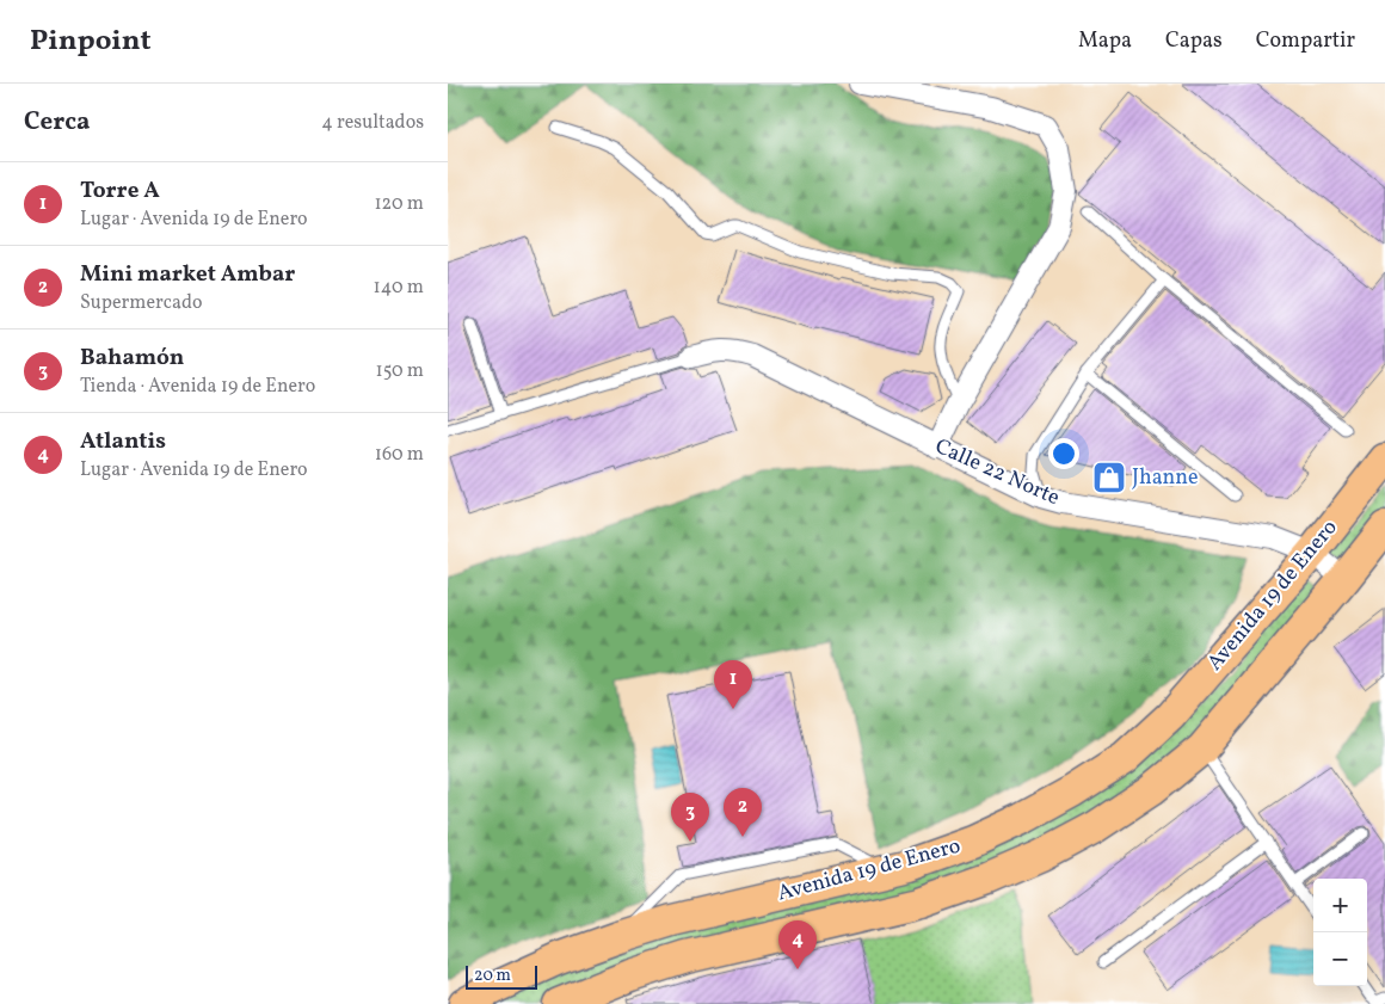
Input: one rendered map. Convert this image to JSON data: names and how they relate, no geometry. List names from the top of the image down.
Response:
{
  "streets": {
    "main road": ["Avenida 19 de Enero"],
    "street": ["Calle 22 Norte"]
  },
  "crossings": [
    ["Calle 22 Norte", "Avenida 19 de Enero"]
  ],
  "places": {
    "shop": ["Jhanne"]
  },
  "scale_bar": "20 m",
  "page": {
    "header": "Pinpoint",
    "nav": ["Mapa", "Capas", "Compartir"],
    "heading": ["Cerca", "4 resultados"],
    "list": [
      {
        "mark": "1",
        "name": "Torre A",
        "note": "Lugar · Avenida 19 de Enero",
        "value": "120 m"
      },
      {
        "mark": "2",
        "name": "Mini market Ambar",
        "note": "Supermercado",
        "value": "140 m"
      },
      {
        "mark": "3",
        "name": "Bahamón",
        "note": "Tienda · Avenida 19 de Enero",
        "value": "150 m"
      },
      {
        "mark": "4",
        "name": "Atlantis",
        "note": "Lugar · Avenida 19 de Enero",
        "value": "160 m"
      }
    ],
    "pins": [
      "1",
      "2",
      "3",
      "4"
    ],
    "map_buttons": ["+", "−"],
    "scale": "20 m"
  }
}
